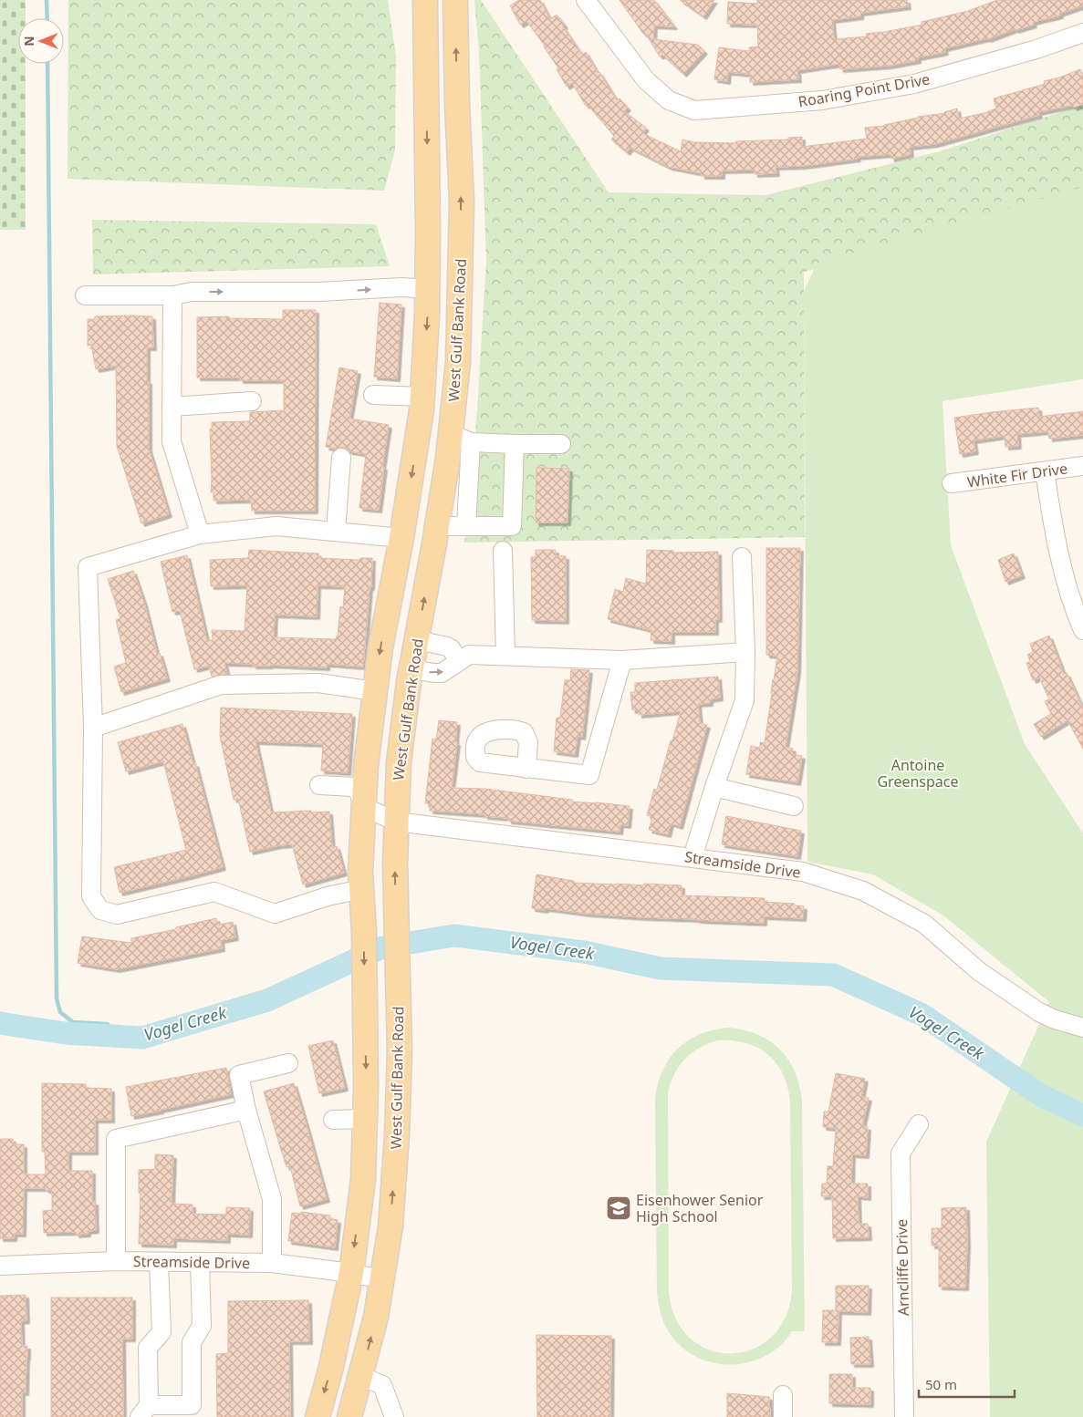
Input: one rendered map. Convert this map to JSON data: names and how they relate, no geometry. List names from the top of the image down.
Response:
{
  "streets": {
    "main road": ["West Gulf Bank Road"],
    "street": [
      "Roaring Point Drive",
      "White Fir Drive",
      "Streamside Drive",
      "Arncliffe Drive"
    ]
  },
  "crossings": [
    ["West Gulf Bank Road", "Streamside Drive"]
  ],
  "water": ["Vogel Creek"],
  "parks": ["Antoine Greenspace"],
  "places": {
    "school or university": ["Eisenhower Senior High School"]
  },
  "scale_bar": "50 m",
  "north": "left"
}
